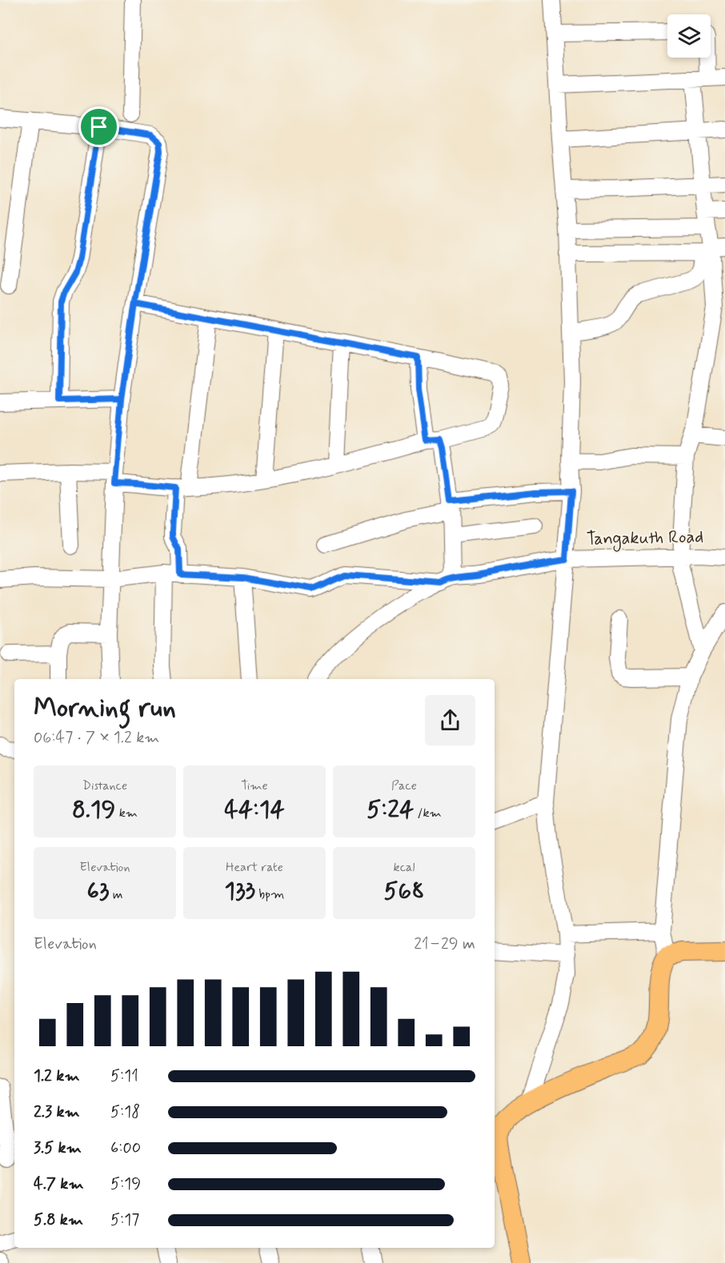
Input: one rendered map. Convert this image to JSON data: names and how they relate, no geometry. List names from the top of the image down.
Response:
{
  "streets": {
    "street": ["Tangakuth Road"]
  },
  "page": {
    "heading": ["Morning run", "06:47 · 7 × 1.2 km"],
    "stats": [
      ["Distance", "8.19 km"],
      ["Time", "44:14"],
      ["Pace", "5:24 /km"],
      ["Elevation", "63 m"],
      ["Heart rate", "133 bpm"],
      ["kcal", "568"]
    ],
    "chart": ["Elevation", "21–29 m"],
    "list": [
      {
        "name": "1.2 km",
        "note": "5:11"
      },
      {
        "name": "2.3 km",
        "note": "5:18"
      },
      {
        "name": "3.5 km",
        "note": "6:00"
      },
      {
        "name": "4.7 km",
        "note": "5:19"
      },
      {
        "name": "5.8 km",
        "note": "5:17"
      }
    ]
  }
}
